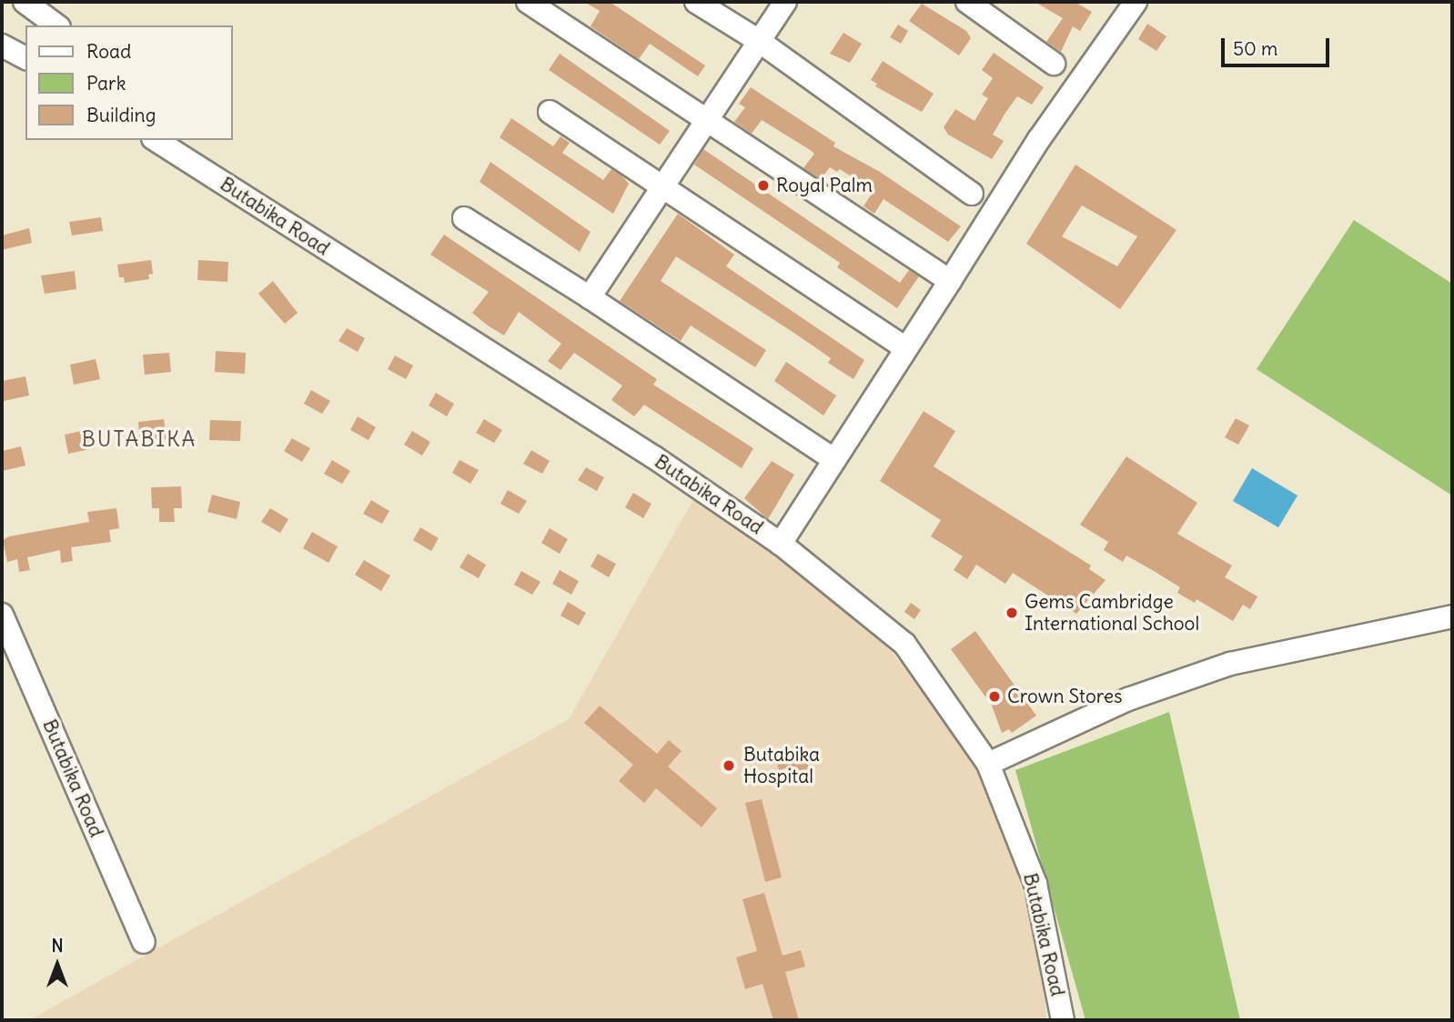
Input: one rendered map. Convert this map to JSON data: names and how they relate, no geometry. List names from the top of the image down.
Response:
{
  "streets": {
    "street": ["Butabika Road"]
  },
  "districts": ["BUTABIKA"],
  "places": [
    "Royal Palm",
    "Gems Cambridge International School",
    "Crown Stores",
    "Butabika Hospital"
  ],
  "legend": ["Road", "Park", "Building"],
  "scale_bar": "50 m",
  "north": "top"
}
